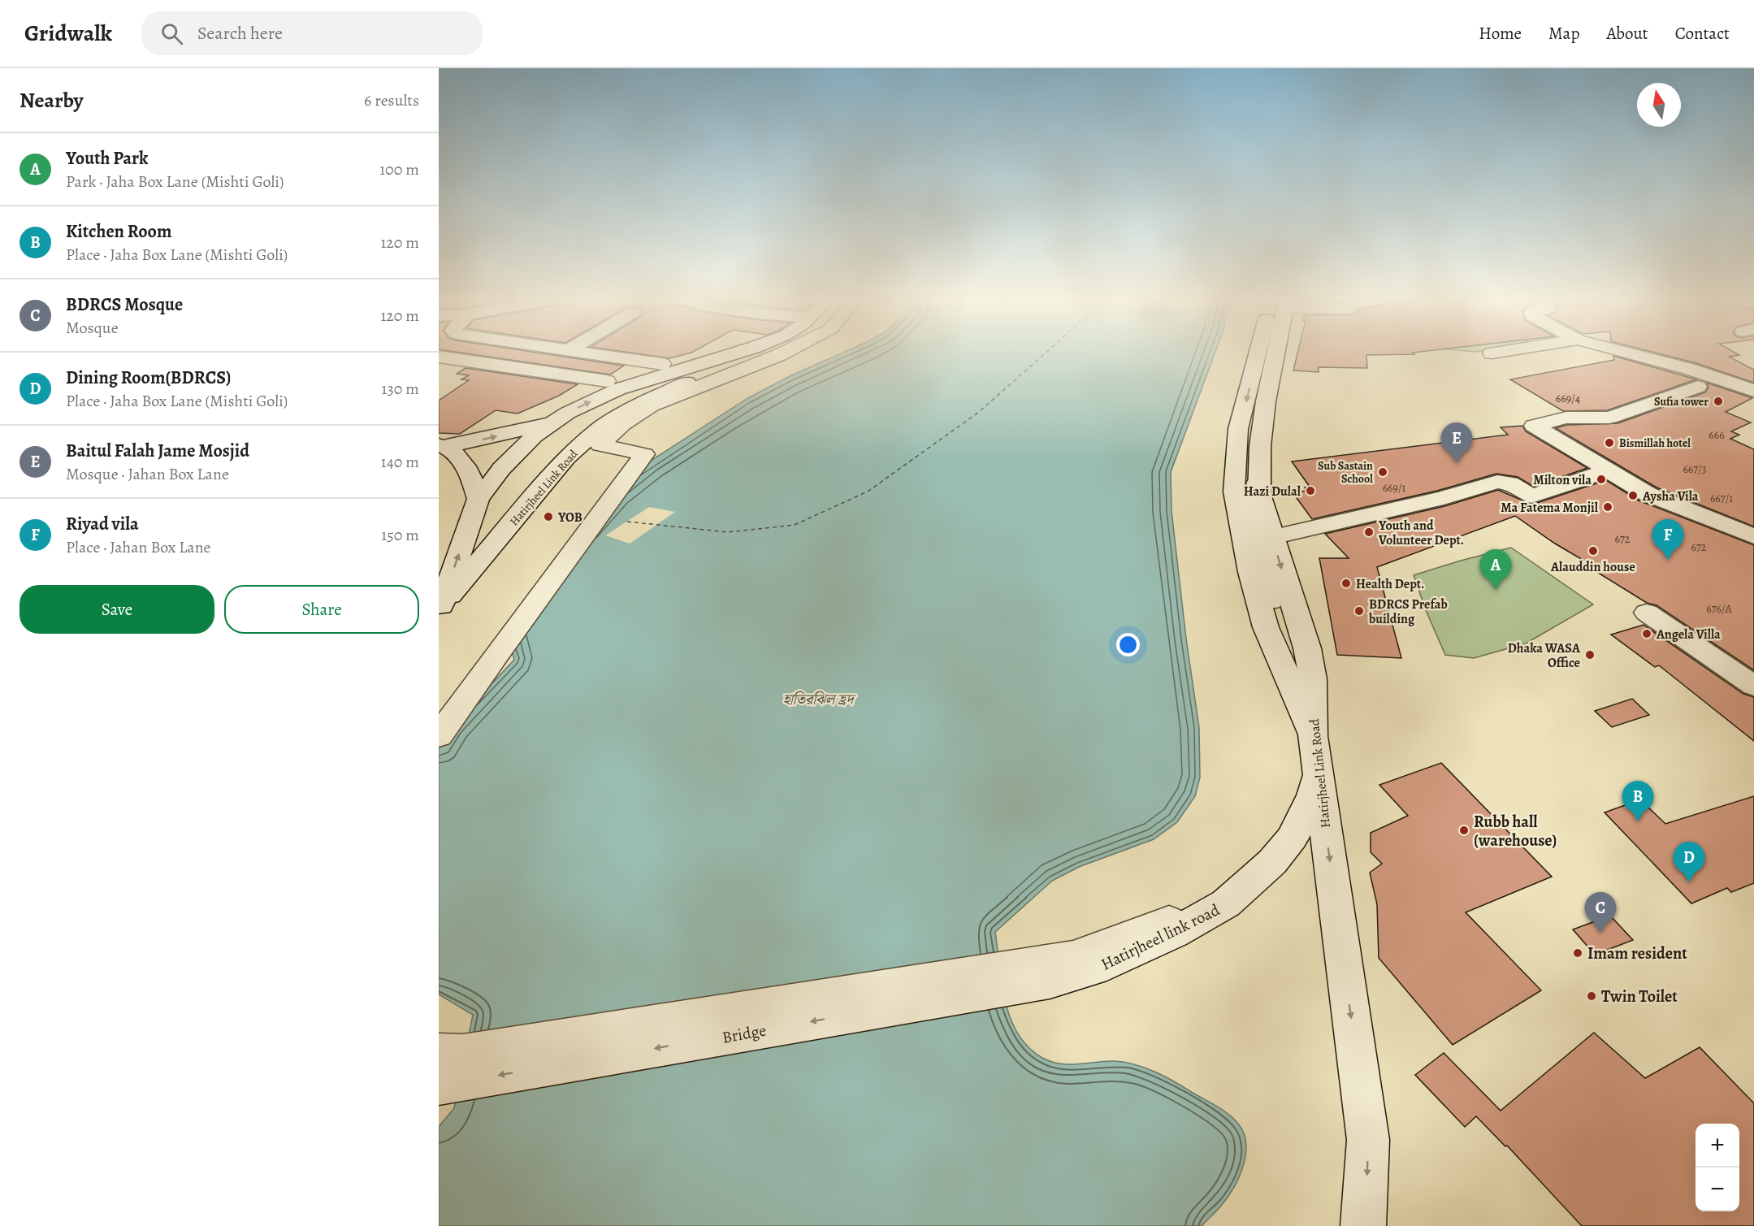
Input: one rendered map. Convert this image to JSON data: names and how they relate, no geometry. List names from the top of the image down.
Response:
{
  "streets": {
    "street": ["Hatirjheel Link Road", "Hatirjheel link road", "Bridge"]
  },
  "crossings": [
    ["Hatirjheel Link Road", "Hatirjheel link road"],
    ["Hatirjheel link road", "Bridge"]
  ],
  "one_way": ["Bridge"],
  "water": ["হাতিরঝিল হ্রদ"],
  "places": [
    "Sufia tower",
    "Bismillah hotel",
    "Sub Sastain School",
    "Milton vila",
    "Hazi Dulal",
    "Aysha Vila",
    "Ma Fatema Monjil",
    "YOB",
    "Youth and Volunteer Dept.",
    "Alauddin house",
    "Health Dept.",
    "BDRCS Prefab building",
    "Angela Villa",
    "Dhaka WASA Office",
    "Rubb hall (warehouse)",
    "Imam resident",
    "Twin Toilet"
  ],
  "house_numbers": [
    "669/4",
    "666",
    "667/3",
    "669/1",
    "667/1",
    "672",
    "672",
    "676/A"
  ],
  "north": "top",
  "page": {
    "header": "Gridwalk",
    "search": "Search here",
    "nav": [
      "Home",
      "Map",
      "About",
      "Contact"
    ],
    "heading": ["Nearby", "6 results"],
    "list": [
      {
        "mark": "A",
        "name": "Youth Park",
        "note": "Park · Jaha Box Lane (Mishti Goli)",
        "value": "100 m"
      },
      {
        "mark": "B",
        "name": "Kitchen Room",
        "note": "Place · Jaha Box Lane (Mishti Goli)",
        "value": "120 m"
      },
      {
        "mark": "C",
        "name": "BDRCS Mosque",
        "note": "Mosque",
        "value": "120 m"
      },
      {
        "mark": "D",
        "name": "Dining Room(BDRCS)",
        "note": "Place · Jaha Box Lane (Mishti Goli)",
        "value": "130 m"
      },
      {
        "mark": "E",
        "name": "Baitul Falah Jame Mosjid",
        "note": "Mosque · Jahan Box Lane",
        "value": "140 m"
      },
      {
        "mark": "F",
        "name": "Riyad vila",
        "note": "Place · Jahan Box Lane",
        "value": "150 m"
      }
    ],
    "pins": [
      "E",
      "F",
      "A",
      "B",
      "D",
      "C"
    ],
    "buttons": ["Save", "Share"],
    "map_buttons": ["+", "−"]
  }
}
